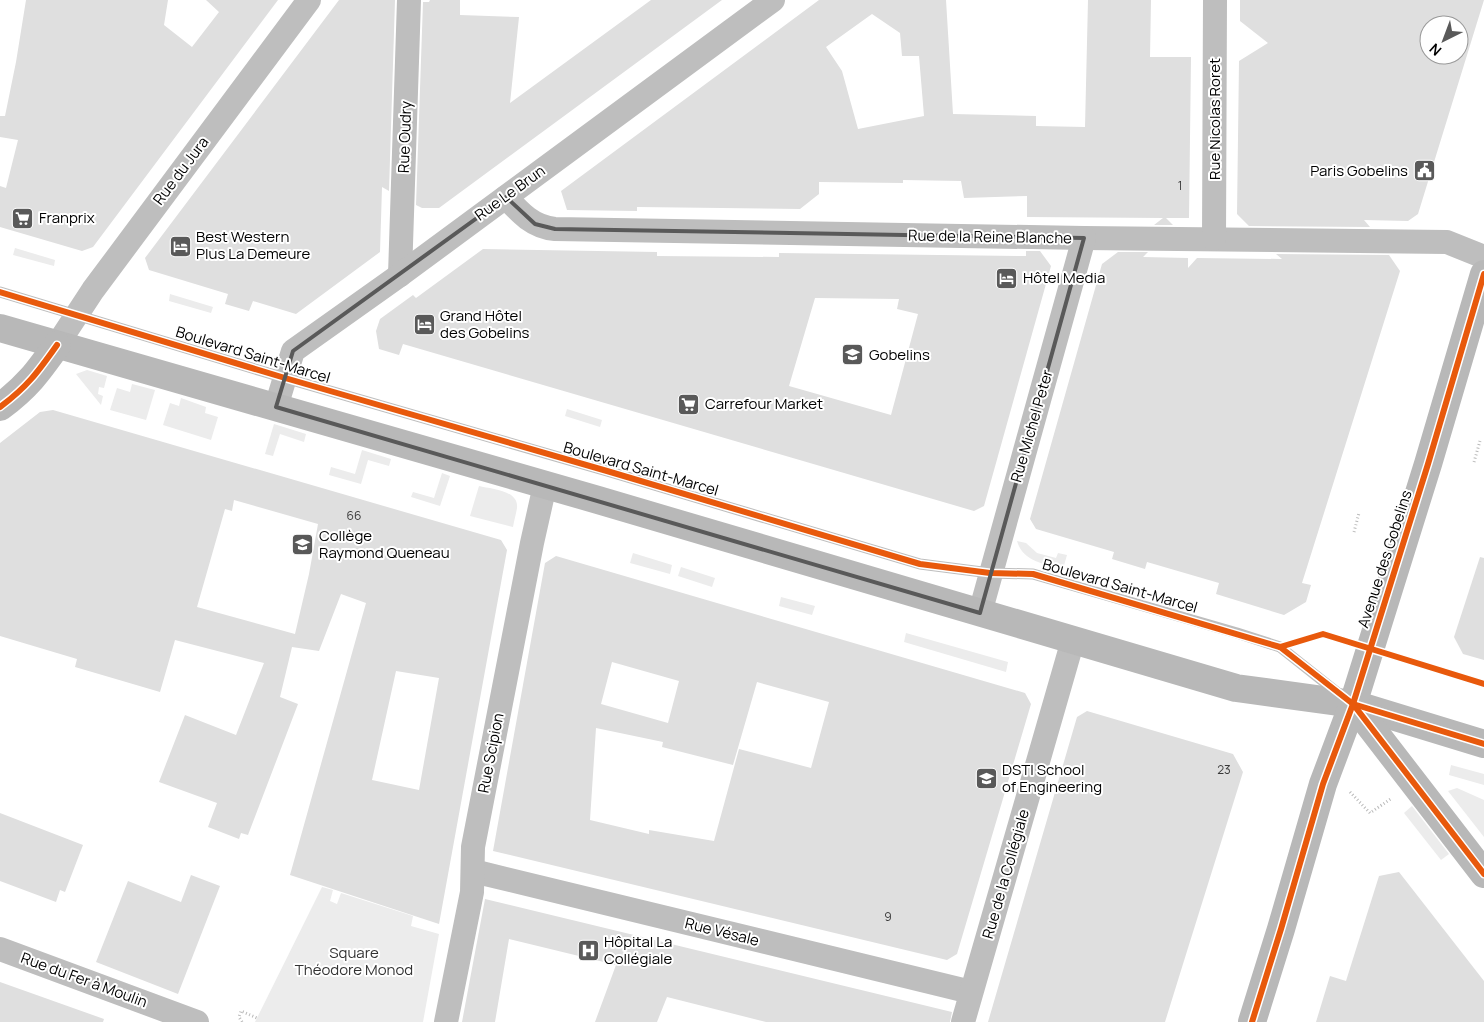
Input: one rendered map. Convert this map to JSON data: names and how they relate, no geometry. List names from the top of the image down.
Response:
{
  "streets": {
    "main road": ["Avenue des Gobelins"],
    "street": [
      "Rue Nicolas Roret",
      "Rue Oudry",
      "Rue du Jura",
      "Rue Le Brun",
      "Rue de la Reine Blanche",
      "Rue Michel Peter",
      "Rue Scipion",
      "Rue de la Collégiale",
      "Rue Vésale",
      "Rue du Fer à Moulin"
    ],
    "lane": ["Boulevard Saint-Marcel"]
  },
  "crossings": [
    ["Rue Nicolas Roret", "Rue de la Reine Blanche"],
    ["Rue Oudry", "Rue Le Brun"],
    ["Rue du Jura", "Boulevard Saint-Marcel"],
    ["Rue Le Brun", "Rue de la Reine Blanche"],
    ["Rue Le Brun", "Boulevard Saint-Marcel"],
    ["Rue de la Reine Blanche", "Rue Michel Peter"],
    ["Boulevard Saint-Marcel", "Rue Michel Peter"],
    ["Boulevard Saint-Marcel", "Avenue des Gobelins"],
    ["Rue Scipion", "Rue Vésale"],
    ["Rue de la Collégiale", "Rue Vésale"]
  ],
  "parks": ["Square Théodore Monod"],
  "places": {
    "public building": ["Paris Gobelins"],
    "supermarket": ["Franprix", "Carrefour Market"],
    "hotel": ["Best Western Plus La Demeure", "Hôtel Media", "Grand Hôtel des Gobelins"],
    "school or university": ["Gobelins", "Collège Raymond Queneau", "DSTI School of Engineering"],
    "hospital": ["Hôpital La Collégiale"]
  },
  "house_numbers": [
    "1",
    "66",
    "23",
    "9"
  ],
  "north": "bottom left"
}
